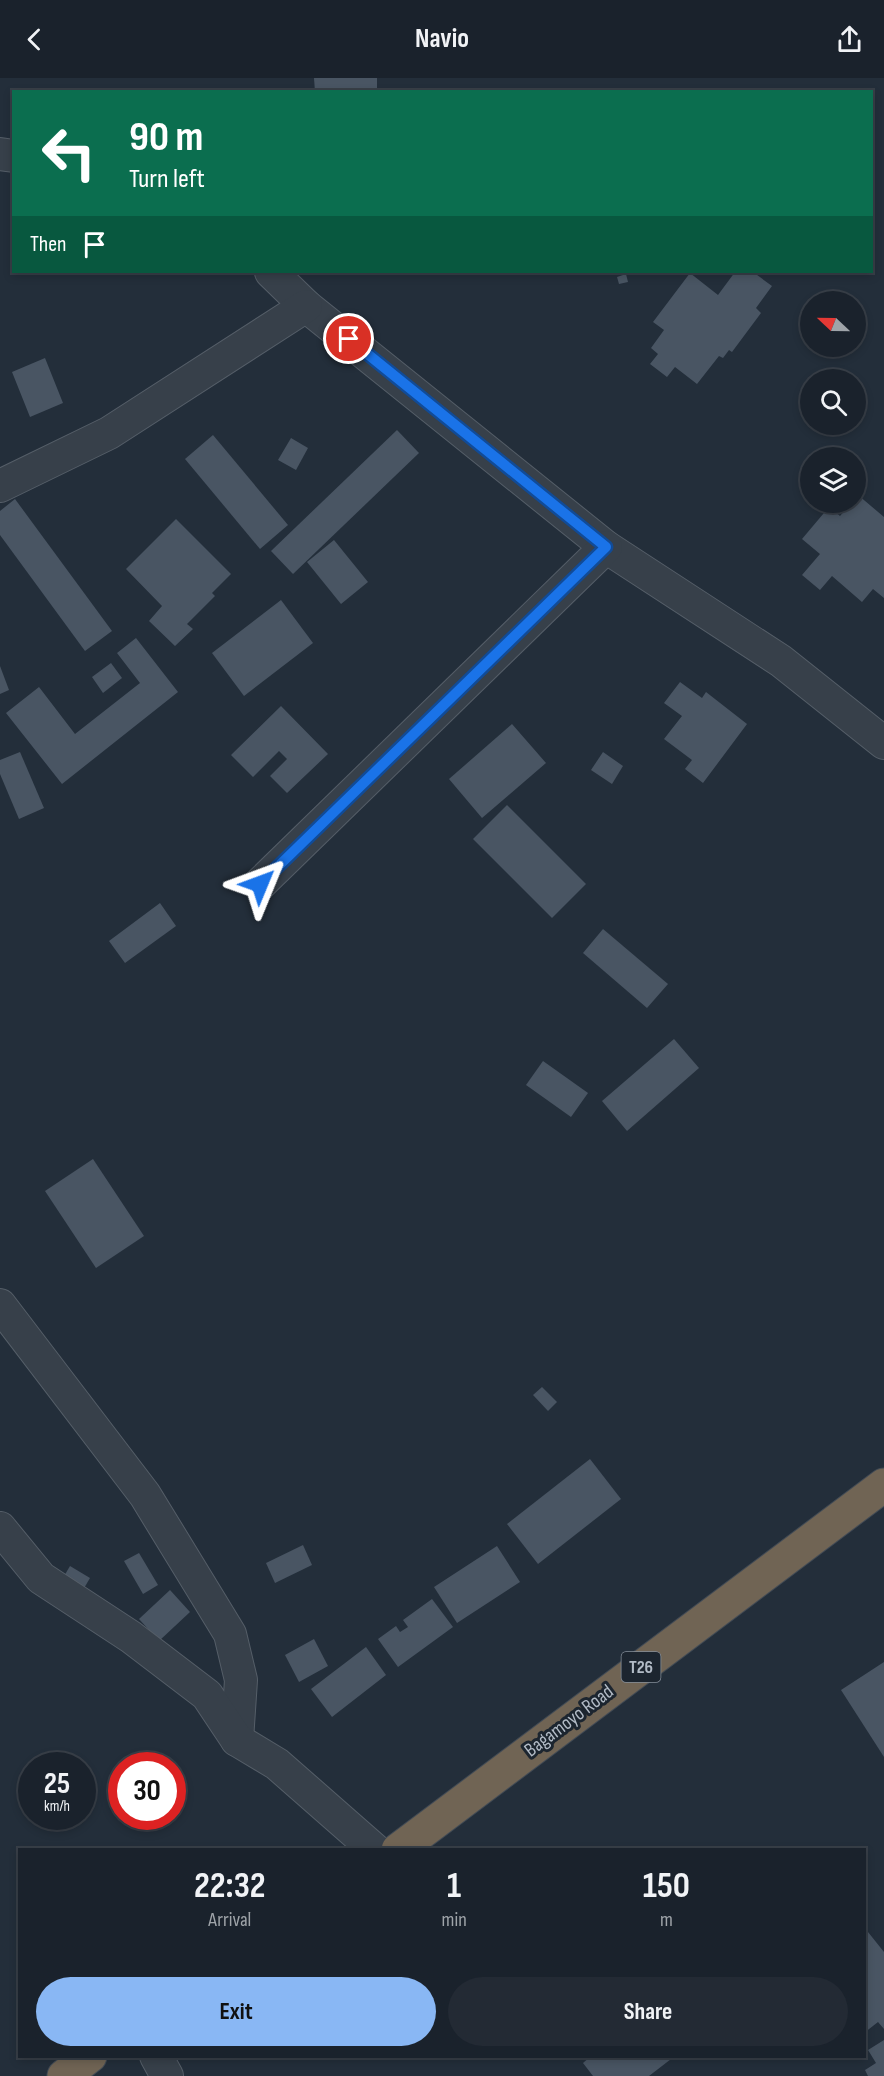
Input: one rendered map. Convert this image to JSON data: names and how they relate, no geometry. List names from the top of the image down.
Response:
{
  "streets": {
    "highway": ["T26", "Bagamoyo Road"]
  },
  "north": "left",
  "page": {
    "header": "Navio",
    "turn": ["90 m", "Turn left"],
    "then": "Then",
    "speed": "25 km/h",
    "limit": "30",
    "eta": [
      "22:32",
      "Arrival",
      "1",
      "min",
      "150",
      "m"
    ],
    "buttons": ["Exit", "Share"]
  }
}
